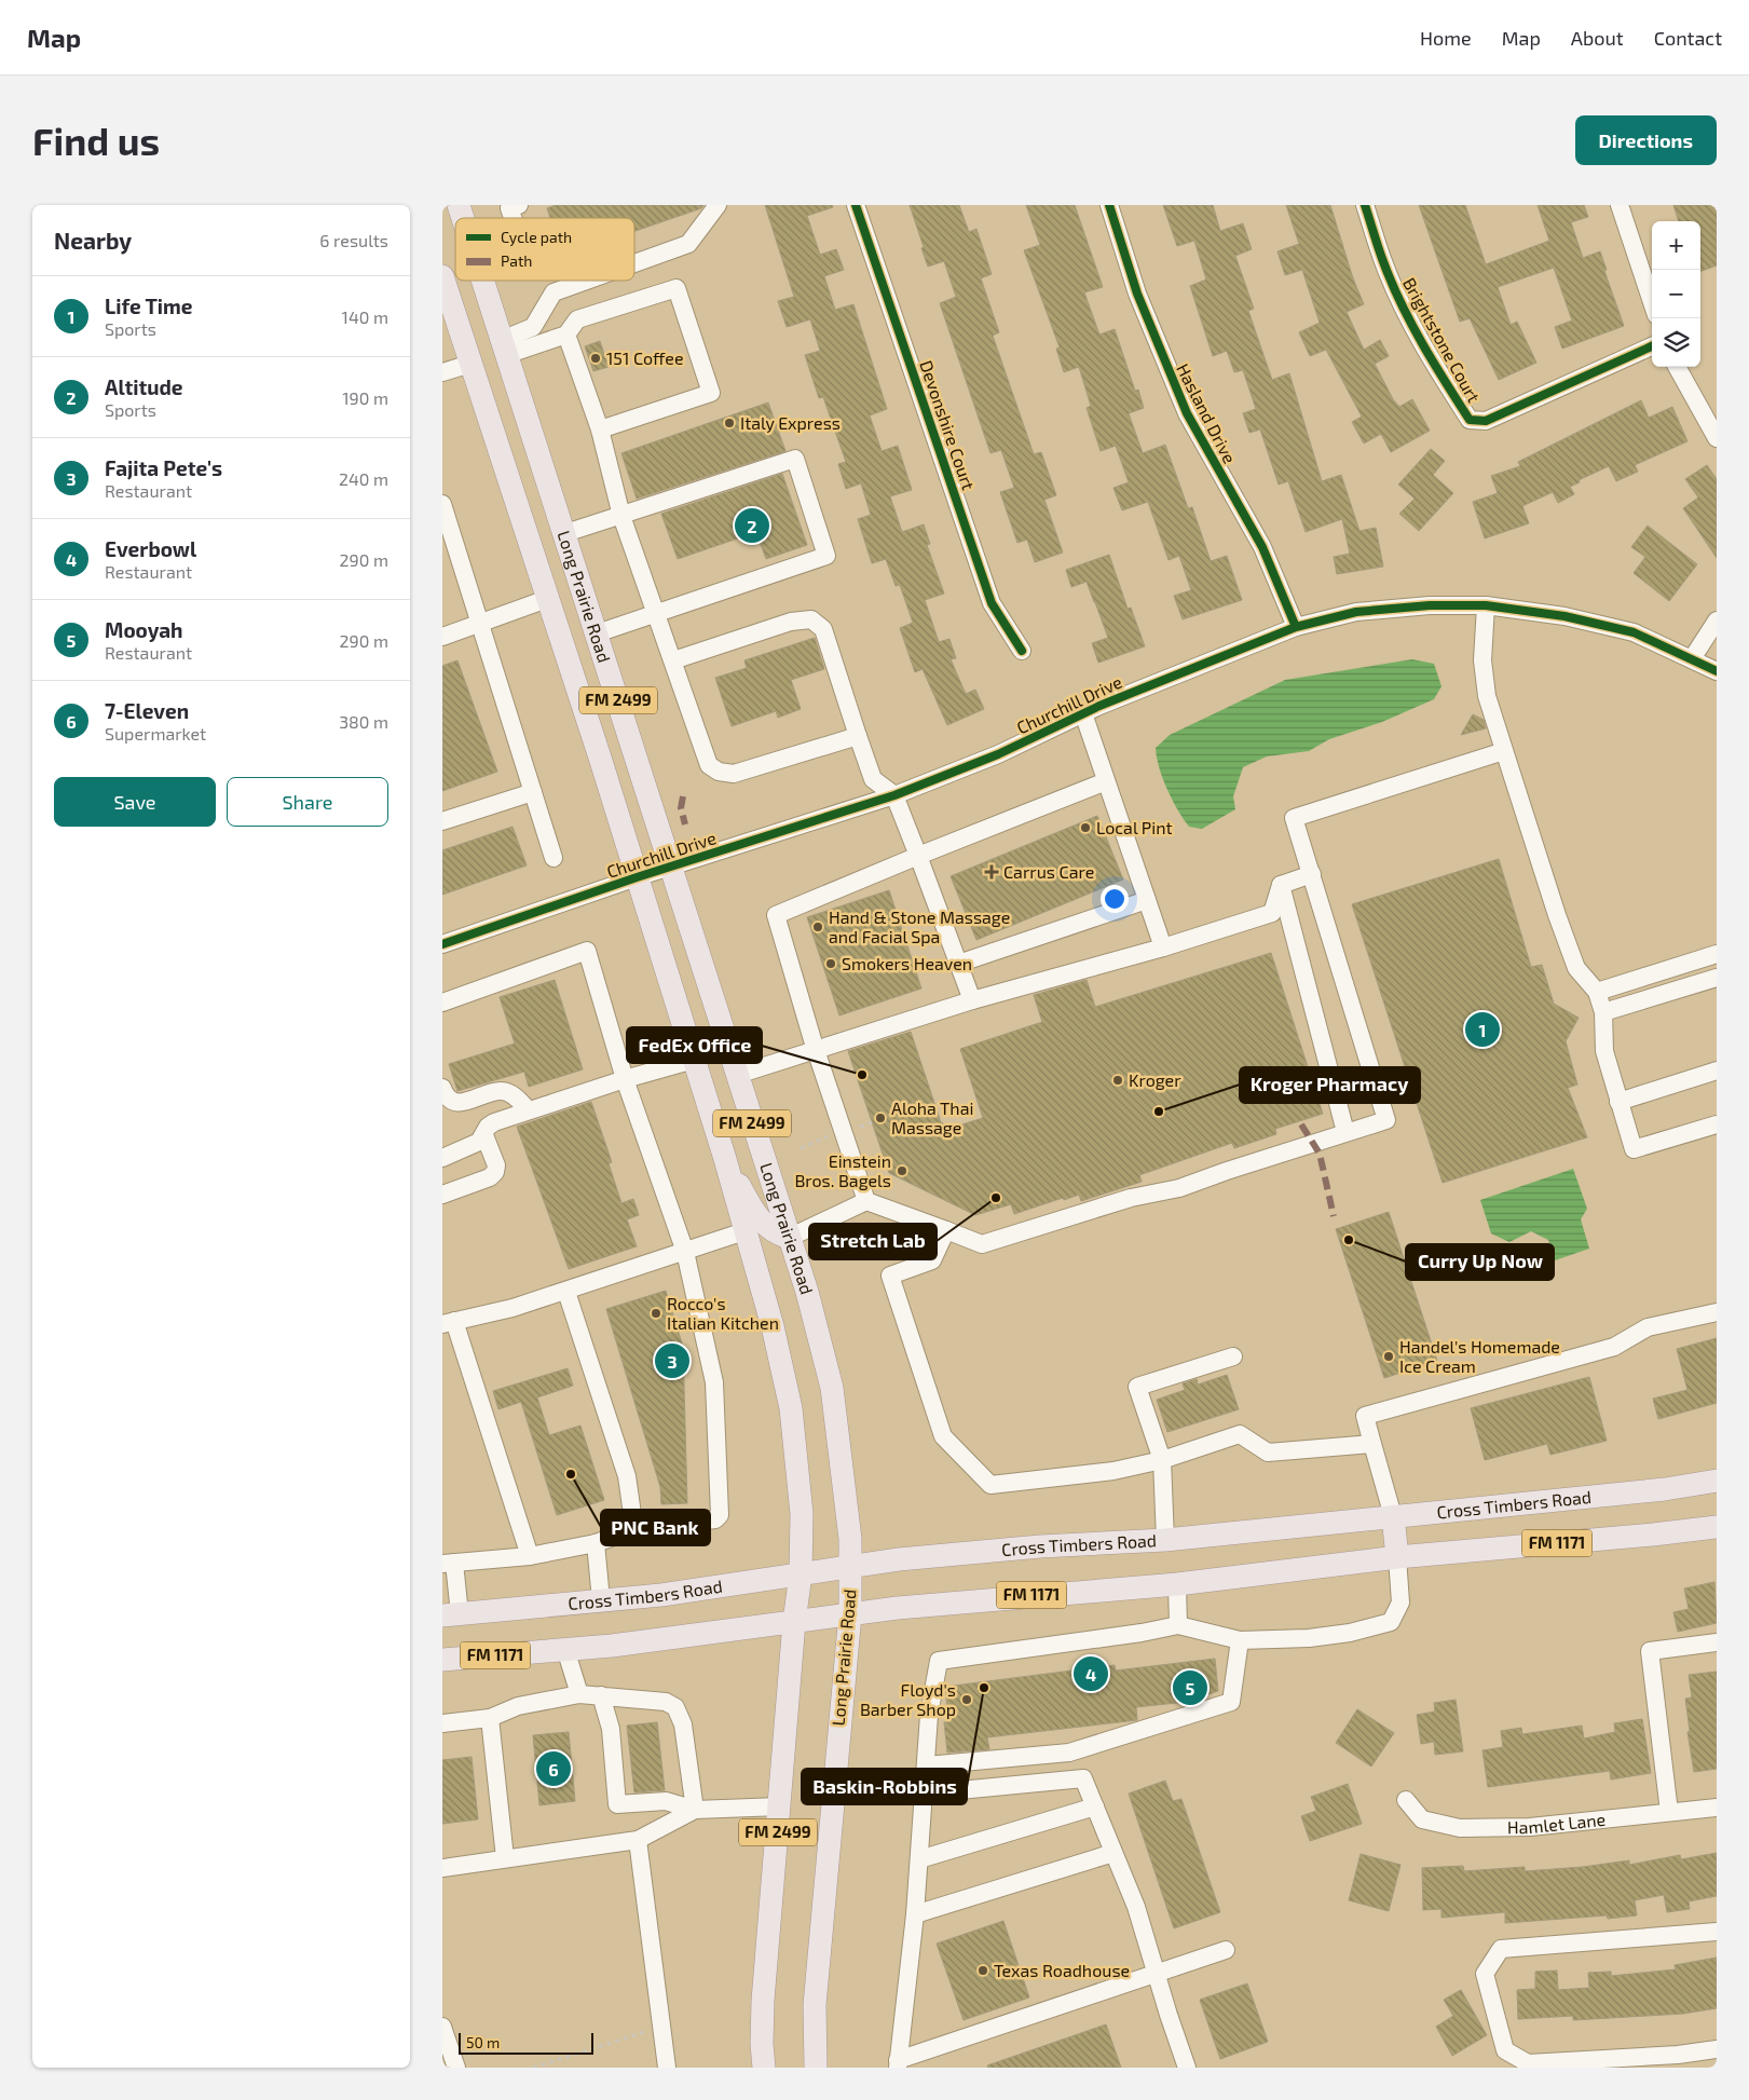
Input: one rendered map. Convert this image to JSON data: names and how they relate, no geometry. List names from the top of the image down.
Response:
{
  "streets": {
    "main road": [
      "Long Prairie Road",
      "FM 2499",
      "Cross Timbers Road",
      "FM 1171"
    ],
    "street": [
      "Brightstone Court",
      "Hasland Drive",
      "Devonshire Court",
      "Churchill Drive",
      "Hamlet Lane"
    ]
  },
  "crossings": [
    ["Hasland Drive", "Churchill Drive"],
    ["Long Prairie Road", "Churchill Drive"],
    ["Long Prairie Road", "Cross Timbers Road"],
    ["Long Prairie Road", "FM 1171"]
  ],
  "places": {
    "other": [
      "151 Coffee",
      "Italy Express",
      "Local Pint",
      "Hand & Stone Massage and Facial Spa",
      "Smokers Heaven",
      "FedEx Office",
      "Kroger",
      "Kroger Pharmacy",
      "Aloha Thai Massage",
      "Einstein Bros. Bagels",
      "Stretch Lab",
      "Curry Up Now",
      "Rocco's Italian Kitchen",
      "Handel's Homemade Ice Cream",
      "PNC Bank",
      "Baskin-Robbins",
      "Floyd's Barber Shop",
      "Texas Roadhouse"
    ],
    "health": ["Carrus Care"]
  },
  "legend": ["Cycle path", "Path"],
  "scale_bar": "50 m",
  "page": {
    "header": "Map",
    "nav": [
      "Home",
      "Map",
      "About",
      "Contact"
    ],
    "buttons": [
      "Directions",
      ["Save", "Share"]
    ],
    "title": "Find us",
    "heading": ["Nearby", "6 results"],
    "map_buttons": ["+", "−"],
    "list": [
      {
        "mark": "1",
        "name": "Life Time",
        "note": "Sports",
        "value": "140 m"
      },
      {
        "mark": "2",
        "name": "Altitude",
        "note": "Sports",
        "value": "190 m"
      },
      {
        "mark": "3",
        "name": "Fajita Pete's",
        "note": "Restaurant",
        "value": "240 m"
      },
      {
        "mark": "4",
        "name": "Everbowl",
        "note": "Restaurant",
        "value": "290 m"
      },
      {
        "mark": "5",
        "name": "Mooyah",
        "note": "Restaurant",
        "value": "290 m"
      },
      {
        "mark": "6",
        "name": "7-Eleven",
        "note": "Supermarket",
        "value": "380 m"
      }
    ],
    "pins": [
      "2",
      "1",
      "3",
      "4",
      "5",
      "6"
    ],
    "scale": "50 m"
  }
}
